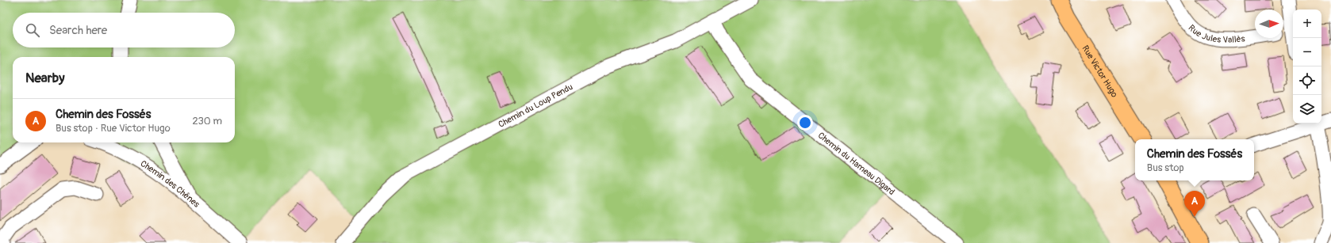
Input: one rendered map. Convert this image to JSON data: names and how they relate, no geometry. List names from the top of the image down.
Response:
{
  "streets": {
    "main road": ["Rue Victor Hugo"],
    "street": [
      "Rue Jules Vallès",
      "Chemin du Loup Pendu",
      "Chemin du Hameau Digard",
      "Chemin des Chênes"
    ]
  },
  "crossings": [
    ["Chemin du Loup Pendu", "Chemin du Hameau Digard"]
  ],
  "north": "right",
  "page": {
    "map_buttons": ["+", "−"],
    "search": "Search here",
    "heading": "Nearby",
    "list": [
      {
        "mark": "A",
        "name": "Chemin des Fossés",
        "note": "Bus stop · Rue Victor Hugo",
        "value": "230 m"
      }
    ],
    "popup": ["Chemin des Fossés", "Bus stop"],
    "pins": "A"
  }
}
